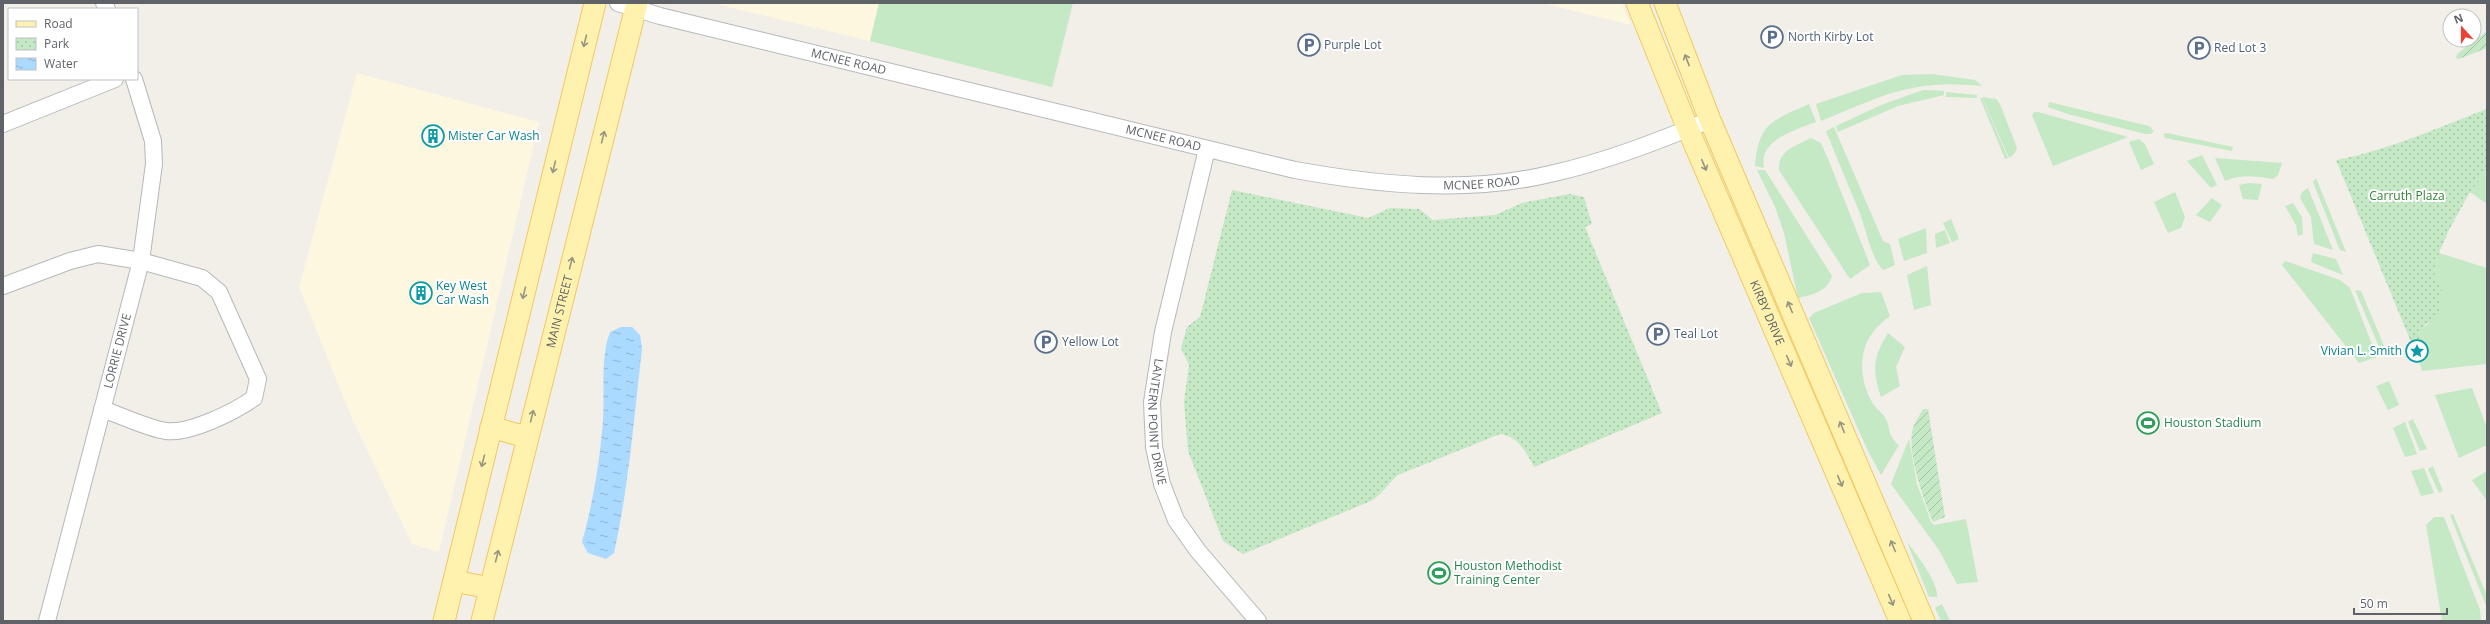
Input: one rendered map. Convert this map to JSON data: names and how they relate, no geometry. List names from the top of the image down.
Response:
{
  "streets": {
    "main road": ["MAIN STREET", "KIRBY DRIVE"],
    "street": ["MCNEE ROAD", "LORRIE DRIVE", "LANTERN POINT DRIVE"]
  },
  "crossings": [
    ["MCNEE ROAD", "MAIN STREET"],
    ["MCNEE ROAD", "KIRBY DRIVE"],
    ["MCNEE ROAD", "LANTERN POINT DRIVE"]
  ],
  "parks": ["Carruth Plaza"],
  "places": {
    "parking": [
      "North Kirby Lot",
      "Purple Lot",
      "Red Lot 3",
      "Teal Lot",
      "Yellow Lot"
    ],
    "building": ["Mister Car Wash", "Key West Car Wash"],
    "place": ["Vivian L. Smith"],
    "sports": ["Houston Stadium", "Houston Methodist Training Center"]
  },
  "legend": ["Road", "Park", "Water"],
  "scale_bar": "50 m",
  "north": "top"
}
